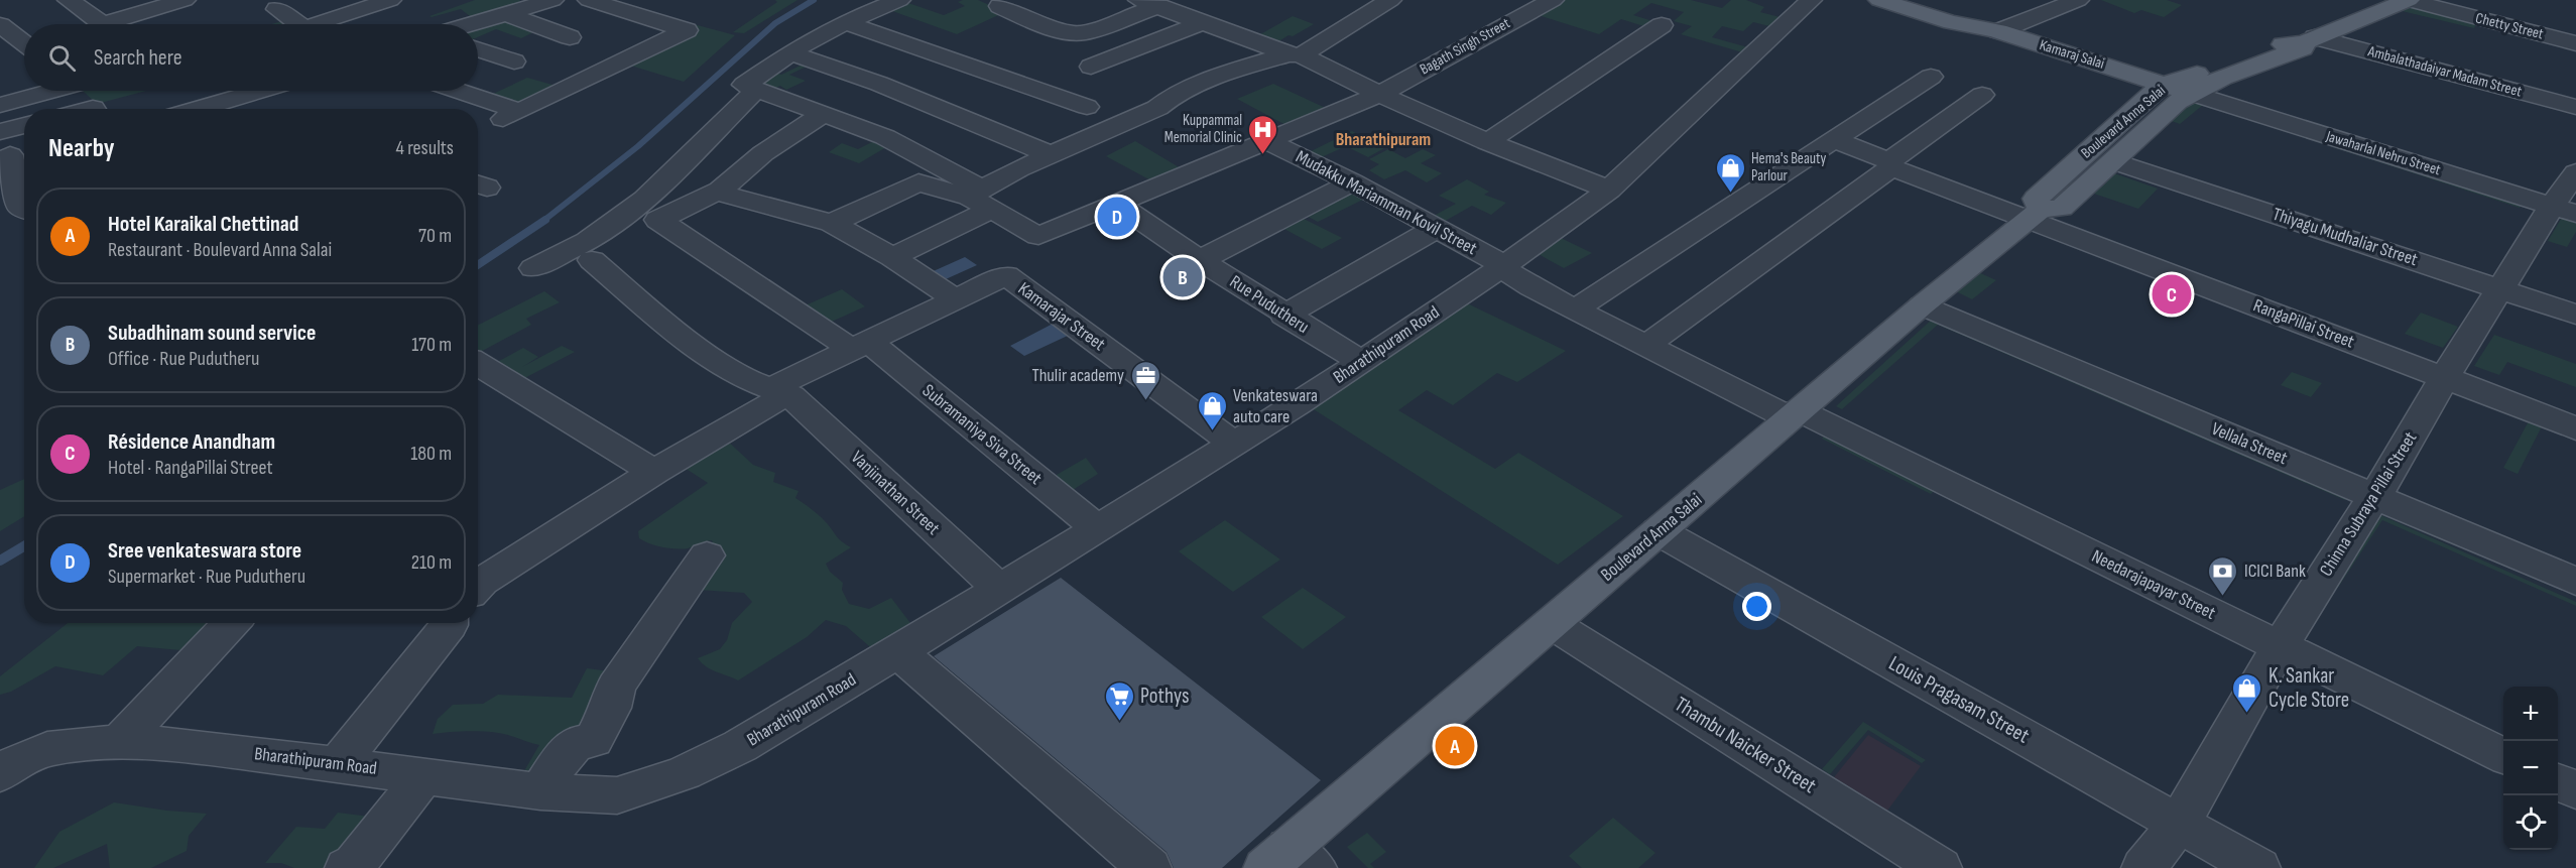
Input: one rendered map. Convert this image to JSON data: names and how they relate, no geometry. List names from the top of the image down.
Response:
{
  "streets": {
    "main road": ["Kamaraj Salai", "Boulevard Anna Salai"],
    "street": [
      "Chetty Street",
      "Bagath Singh Street",
      "Ambalathadaiyar Madam Street",
      "Jawaharlal Nehru Street",
      "Mudakku Mariamman Kovil Street",
      "Thiyagu Mudhaliar Street",
      "Rue Pudutheru",
      "Kamarajar Street",
      "RangaPillai Street",
      "Bharathipuram Road",
      "Subramaniya Siva Street",
      "Vellala Street",
      "Vanjinathan Street",
      "Chinna Subraya Pillai Street",
      "Needarajapayar Street",
      "Louis Pragasam Street",
      "Thambu Naicker Street"
    ]
  },
  "crossings": [
    ["Chetty Street", "Boulevard Anna Salai"],
    ["Bagath Singh Street", "Mudakku Mariamman Kovil Street"],
    ["Bagath Singh Street", "Rue Pudutheru"],
    ["Kamaraj Salai", "Boulevard Anna Salai"],
    ["Kamaraj Salai", "Jawaharlal Nehru Street"],
    ["Ambalathadaiyar Madam Street", "Boulevard Anna Salai"],
    ["Boulevard Anna Salai", "Jawaharlal Nehru Street"],
    ["Boulevard Anna Salai", "Thiyagu Mudhaliar Street"],
    ["Boulevard Anna Salai", "RangaPillai Street"],
    ["Boulevard Anna Salai", "Vellala Street"],
    ["Boulevard Anna Salai", "Needarajapayar Street"],
    ["Boulevard Anna Salai", "Louis Pragasam Street"],
    ["Boulevard Anna Salai", "Thambu Naicker Street"],
    ["Jawaharlal Nehru Street", "Chinna Subraya Pillai Street"],
    ["Mudakku Mariamman Kovil Street", "Bharathipuram Road"],
    ["Thiyagu Mudhaliar Street", "Chinna Subraya Pillai Street"],
    ["Rue Pudutheru", "Bharathipuram Road"],
    ["Kamarajar Street", "Bharathipuram Road"],
    ["RangaPillai Street", "Chinna Subraya Pillai Street"],
    ["Bharathipuram Road", "Subramaniya Siva Street"],
    ["Bharathipuram Road", "Vanjinathan Street"],
    ["Vellala Street", "Chinna Subraya Pillai Street"],
    ["Chinna Subraya Pillai Street", "Needarajapayar Street"],
    ["Chinna Subraya Pillai Street", "Louis Pragasam Street"]
  ],
  "districts": ["Bharathipuram"],
  "places": {
    "hospital": ["Kuppammal Memorial Clinic"],
    "shop": ["Hema's Beauty Parlour", "Venkateswara auto care", "K. Sankar Cycle Store"],
    "office": ["Thulir academy"],
    "bank": ["ICICI Bank"],
    "supermarket": ["Pothys"]
  },
  "page": {
    "search": "Search here",
    "heading": ["Nearby", "4 results"],
    "list": [
      {
        "mark": "A",
        "name": "Hotel Karaikal Chettinad",
        "note": "Restaurant · Boulevard Anna Salai",
        "value": "70 m"
      },
      {
        "mark": "B",
        "name": "Subadhinam sound service",
        "note": "Office · Rue Pudutheru",
        "value": "170 m"
      },
      {
        "mark": "C",
        "name": "Résidence Anandham",
        "note": "Hotel · RangaPillai Street",
        "value": "180 m"
      },
      {
        "mark": "D",
        "name": "Sree venkateswara store",
        "note": "Supermarket · Rue Pudutheru",
        "value": "210 m"
      }
    ],
    "pins": [
      "D",
      "B",
      "C",
      "A"
    ],
    "map_buttons": ["+", "−"]
  }
}
